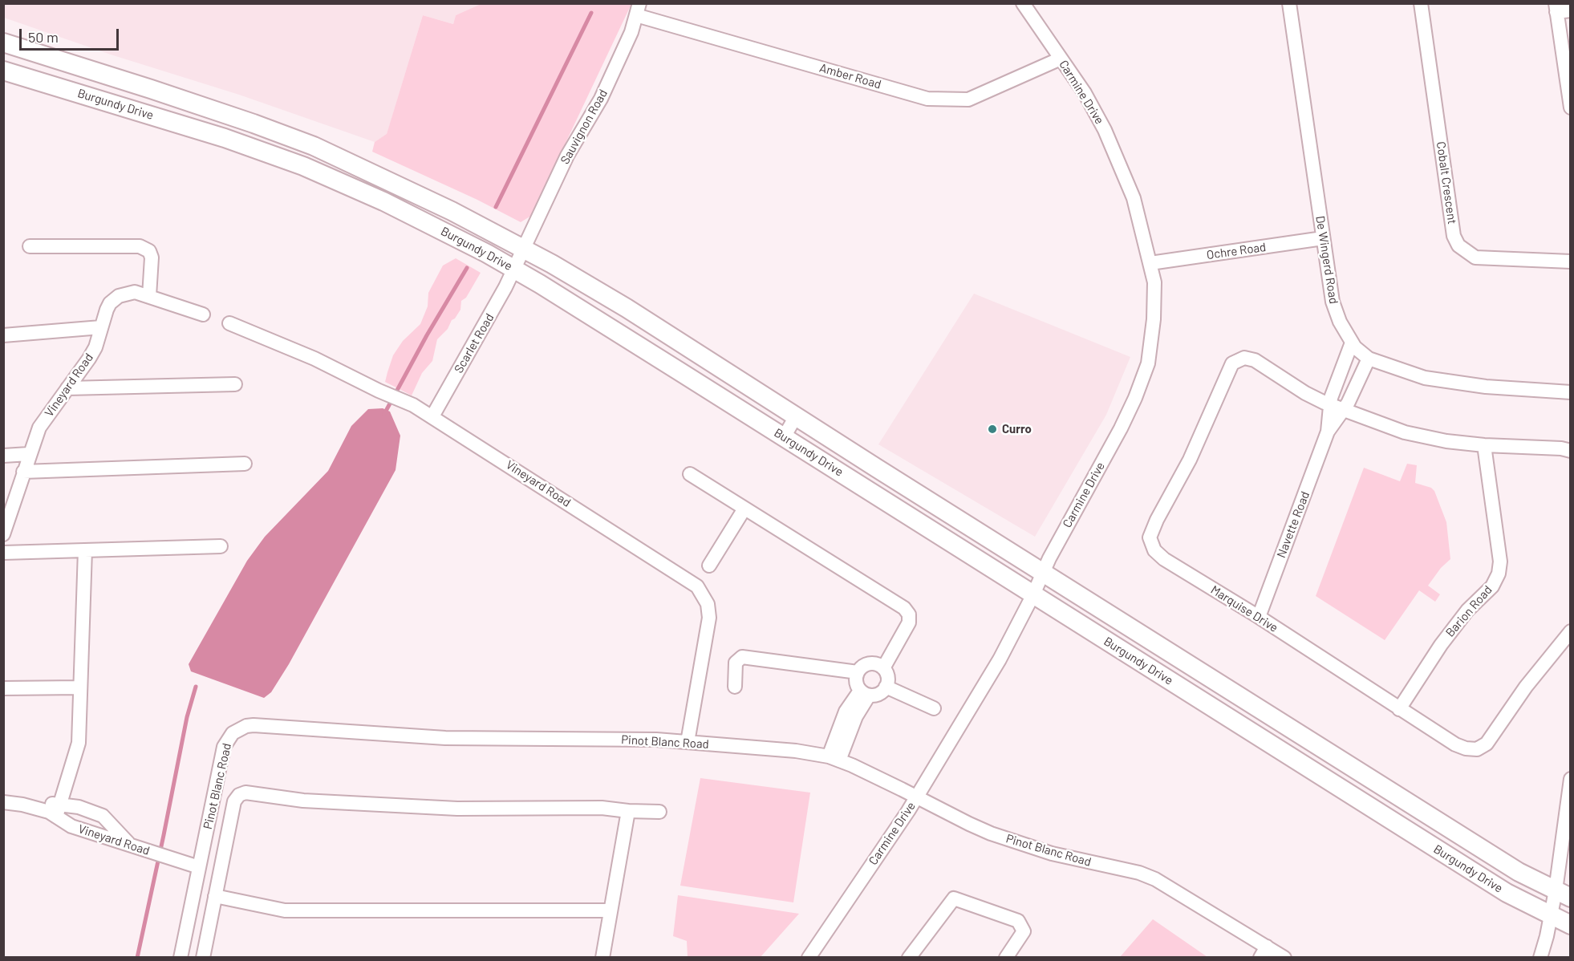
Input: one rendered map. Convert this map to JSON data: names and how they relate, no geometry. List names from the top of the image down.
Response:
{
  "streets": {
    "main road": ["Burgundy Drive"],
    "street": [
      "Amber Road",
      "Carmine Drive",
      "Sauvignon Road",
      "Cobalt Crescent",
      "Ochre Road",
      "De Wingerd Road",
      "Scarlet Road",
      "Vineyard Road",
      "Navette Road",
      "Marquise Drive",
      "Barion Road",
      "Pinot Blanc Road"
    ]
  },
  "crossings": [
    ["Amber Road", "Carmine Drive"],
    ["Amber Road", "Sauvignon Road"],
    ["Carmine Drive", "Burgundy Drive"],
    ["Carmine Drive", "Ochre Road"],
    ["Carmine Drive", "Pinot Blanc Road"],
    ["Burgundy Drive", "Sauvignon Road"],
    ["Burgundy Drive", "Scarlet Road"],
    ["Sauvignon Road", "Scarlet Road"],
    ["Ochre Road", "De Wingerd Road"],
    ["Scarlet Road", "Vineyard Road"],
    ["Vineyard Road", "Pinot Blanc Road"],
    ["Navette Road", "Marquise Drive"],
    ["Marquise Drive", "Barion Road"]
  ],
  "places": ["Curro"],
  "scale_bar": "50 m"
}
